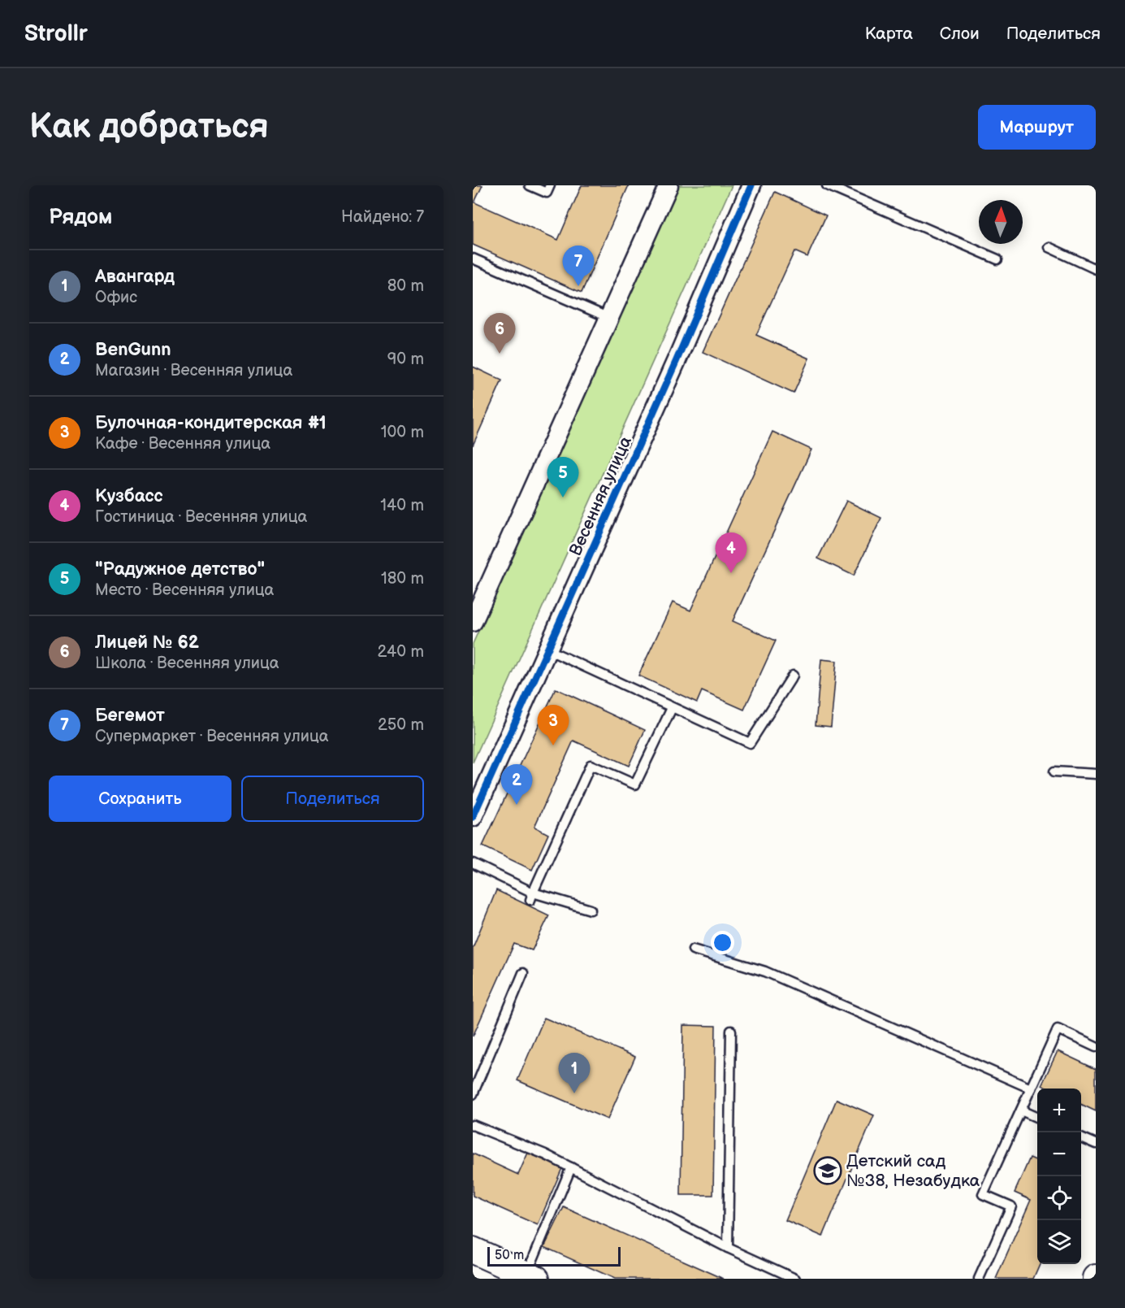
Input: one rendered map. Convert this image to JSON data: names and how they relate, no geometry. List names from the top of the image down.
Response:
{
  "streets": {
    "street": ["Весенняя улица"]
  },
  "places": {
    "school or university": ["Детский сад №38, Незабудка"]
  },
  "scale_bar": "50 m",
  "north": "top",
  "page": {
    "header": "Strollr",
    "nav": ["Карта", "Слои", "Поделиться"],
    "buttons": [
      "Маршрут",
      ["Сохранить", "Поделиться"]
    ],
    "title": "Как добраться",
    "heading": ["Рядом", "Найдено: 7"],
    "pins": [
      "7",
      "6",
      "5",
      "4",
      "3",
      "2",
      "1"
    ],
    "list": [
      {
        "mark": "1",
        "name": "Авангард",
        "note": "Офис",
        "value": "80 m"
      },
      {
        "mark": "2",
        "name": "BenGunn",
        "note": "Магазин · Весенняя улица",
        "value": "90 m"
      },
      {
        "mark": "3",
        "name": "Булочная-кондитерская #1",
        "note": "Кафе · Весенняя улица",
        "value": "100 m"
      },
      {
        "mark": "4",
        "name": "Кузбасс",
        "note": "Гостиница · Весенняя улица",
        "value": "140 m"
      },
      {
        "mark": "5",
        "name": "\"Радужное детство\"",
        "note": "Место · Весенняя улица",
        "value": "180 m"
      },
      {
        "mark": "6",
        "name": "Лицей № 62",
        "note": "Школа · Весенняя улица",
        "value": "240 m"
      },
      {
        "mark": "7",
        "name": "Бегемот",
        "note": "Супермаркет · Весенняя улица",
        "value": "250 m"
      }
    ],
    "map_buttons": ["+", "−"],
    "scale": "50 m"
  }
}
